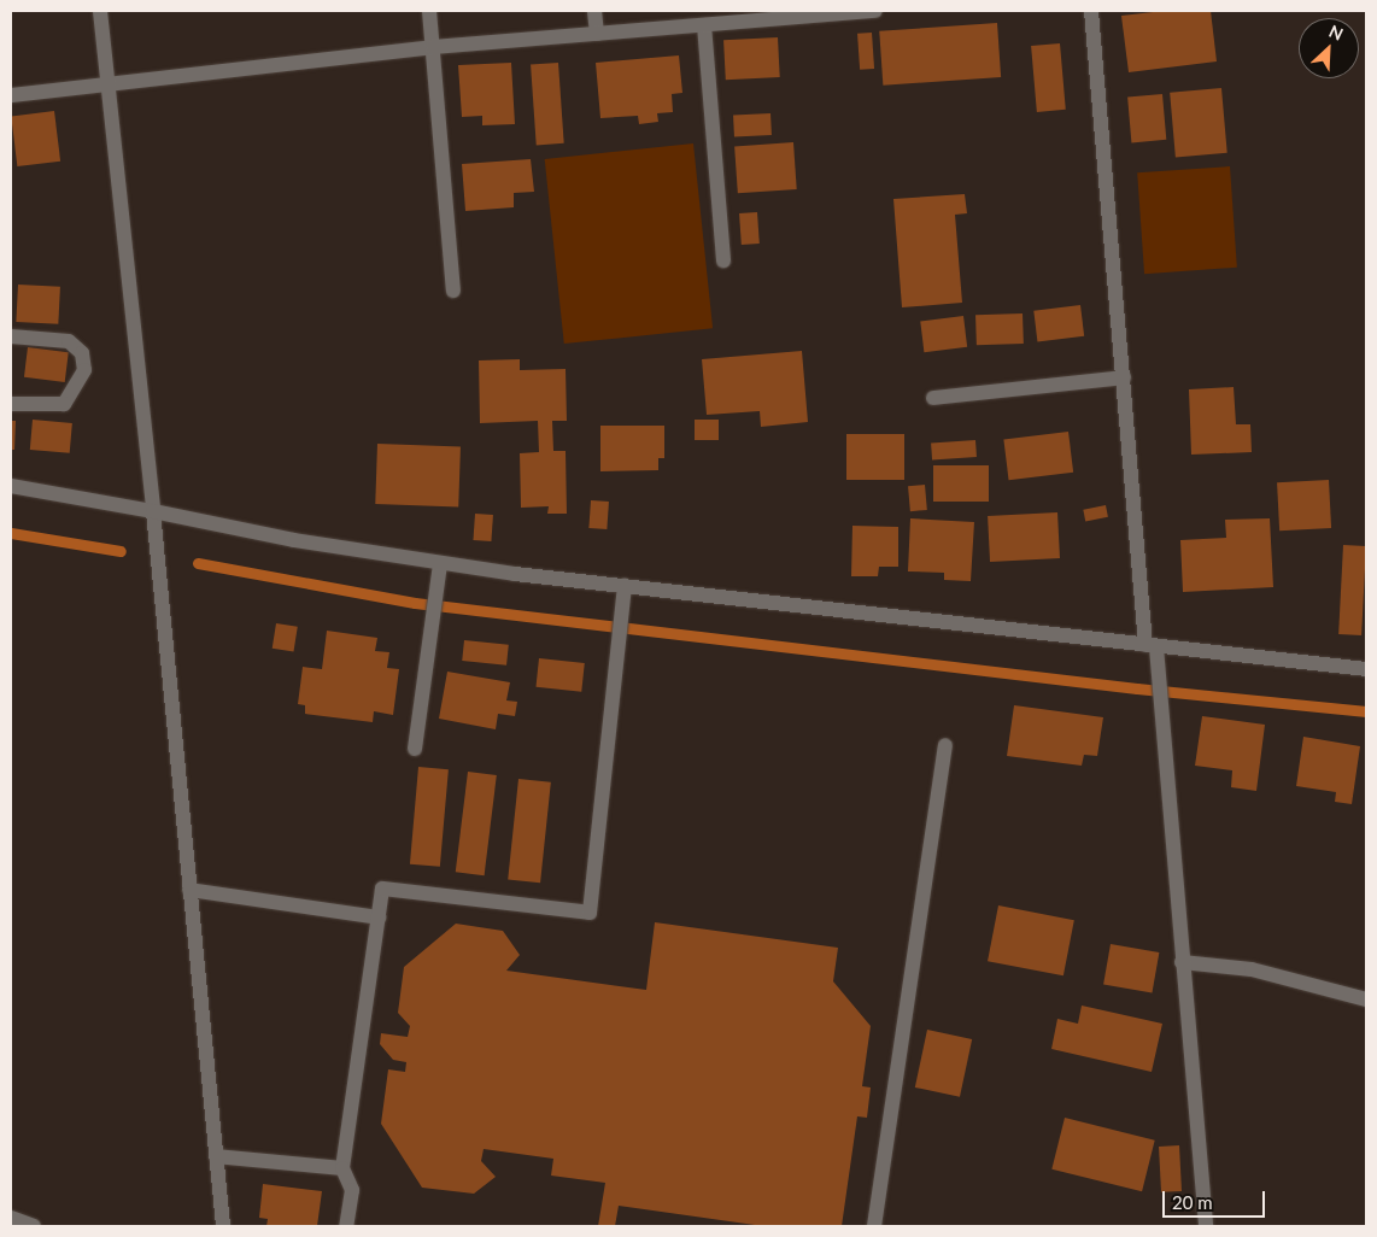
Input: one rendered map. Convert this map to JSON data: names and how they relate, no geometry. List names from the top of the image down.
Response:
{
  "scale_bar": "20 m",
  "north": "top right"
}
